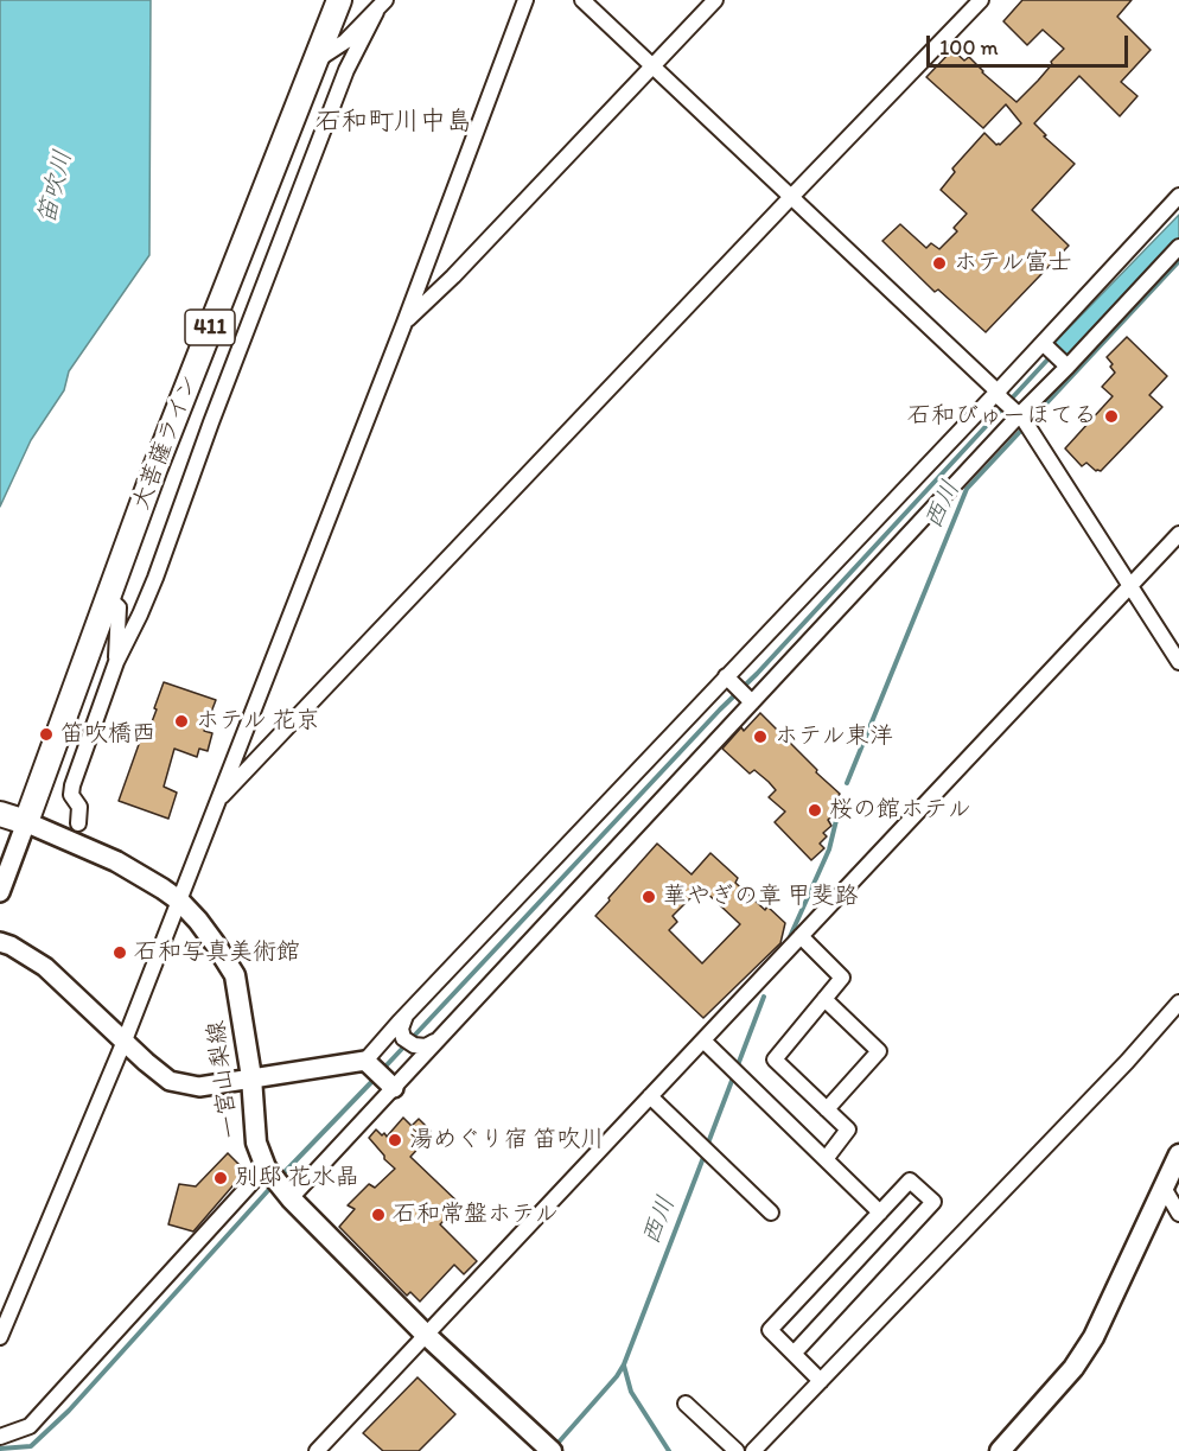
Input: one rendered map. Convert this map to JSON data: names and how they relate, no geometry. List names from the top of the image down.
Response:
{
  "streets": {
    "highway": ["411", "大菩薩ライン"],
    "main road": ["一宮山梨線"]
  },
  "crossings": [
    ["大菩薩ライン", "一宮山梨線"]
  ],
  "districts": ["石和町川中島"],
  "water": ["笛吹川", "西川"],
  "places": [
    "ホテル富士",
    "石和びゅーほてる",
    "ホテル 花京",
    "笛吹橋西",
    "ホテル東洋",
    "桜の館ホテル",
    "華やぎの章 甲斐路",
    "石和写真美術館",
    "湯めぐり宿 笛吹川",
    "別邸 花水晶",
    "石和常盤ホテル"
  ],
  "scale_bar": "100 m"
}
